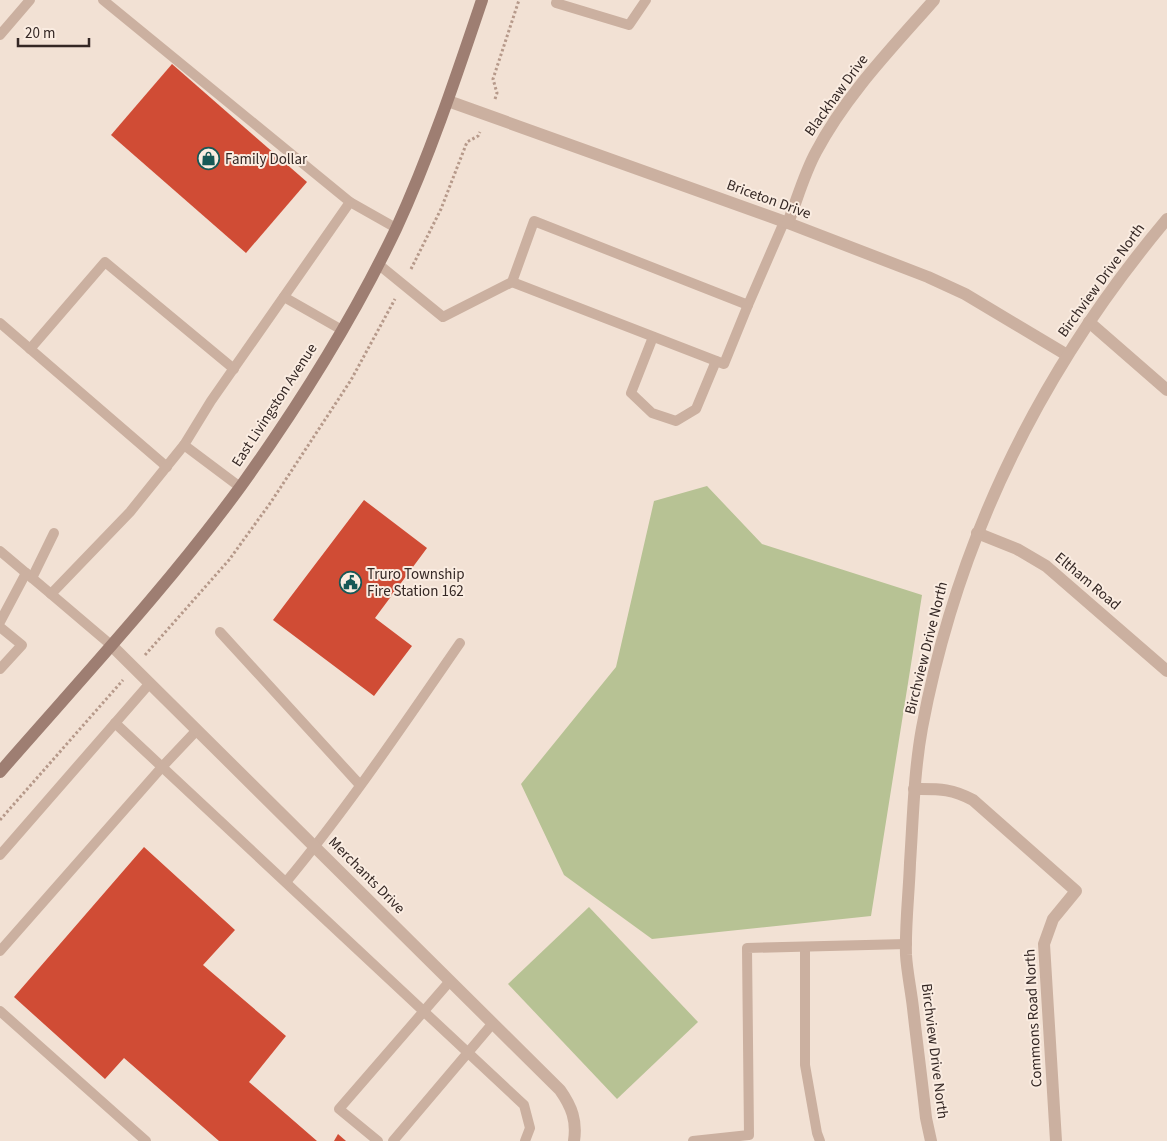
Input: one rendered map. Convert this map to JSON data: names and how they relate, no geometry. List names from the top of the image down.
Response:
{
  "streets": {
    "main road": ["East Livingston Avenue"],
    "street": [
      "Blackhaw Drive",
      "Briceton Drive",
      "Birchview Drive North",
      "Eltham Road",
      "Merchants Drive",
      "Commons Road North"
    ]
  },
  "crossings": [
    ["Blackhaw Drive", "Briceton Drive"],
    ["Briceton Drive", "Birchview Drive North"],
    ["Briceton Drive", "East Livingston Avenue"],
    ["Birchview Drive North", "Eltham Road"],
    ["Birchview Drive North", "Commons Road North"],
    ["East Livingston Avenue", "Merchants Drive"]
  ],
  "places": {
    "shop": ["Family Dollar"],
    "public building": ["Truro Township Fire Station 162"]
  },
  "scale_bar": "20 m"
}
